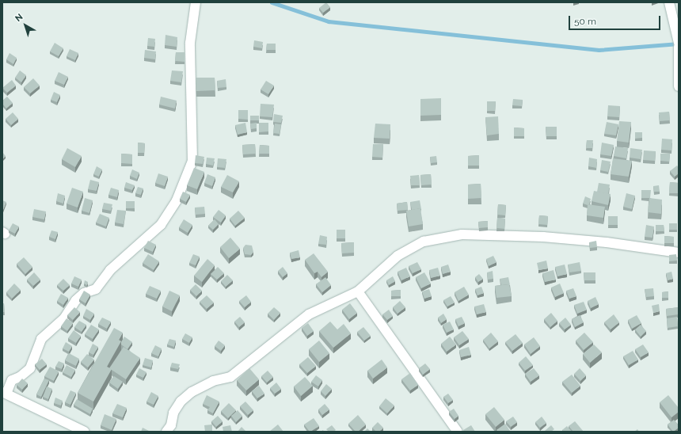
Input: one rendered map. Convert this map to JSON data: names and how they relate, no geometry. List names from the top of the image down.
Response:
{
  "scale_bar": "50 m",
  "north": "top left"
}
